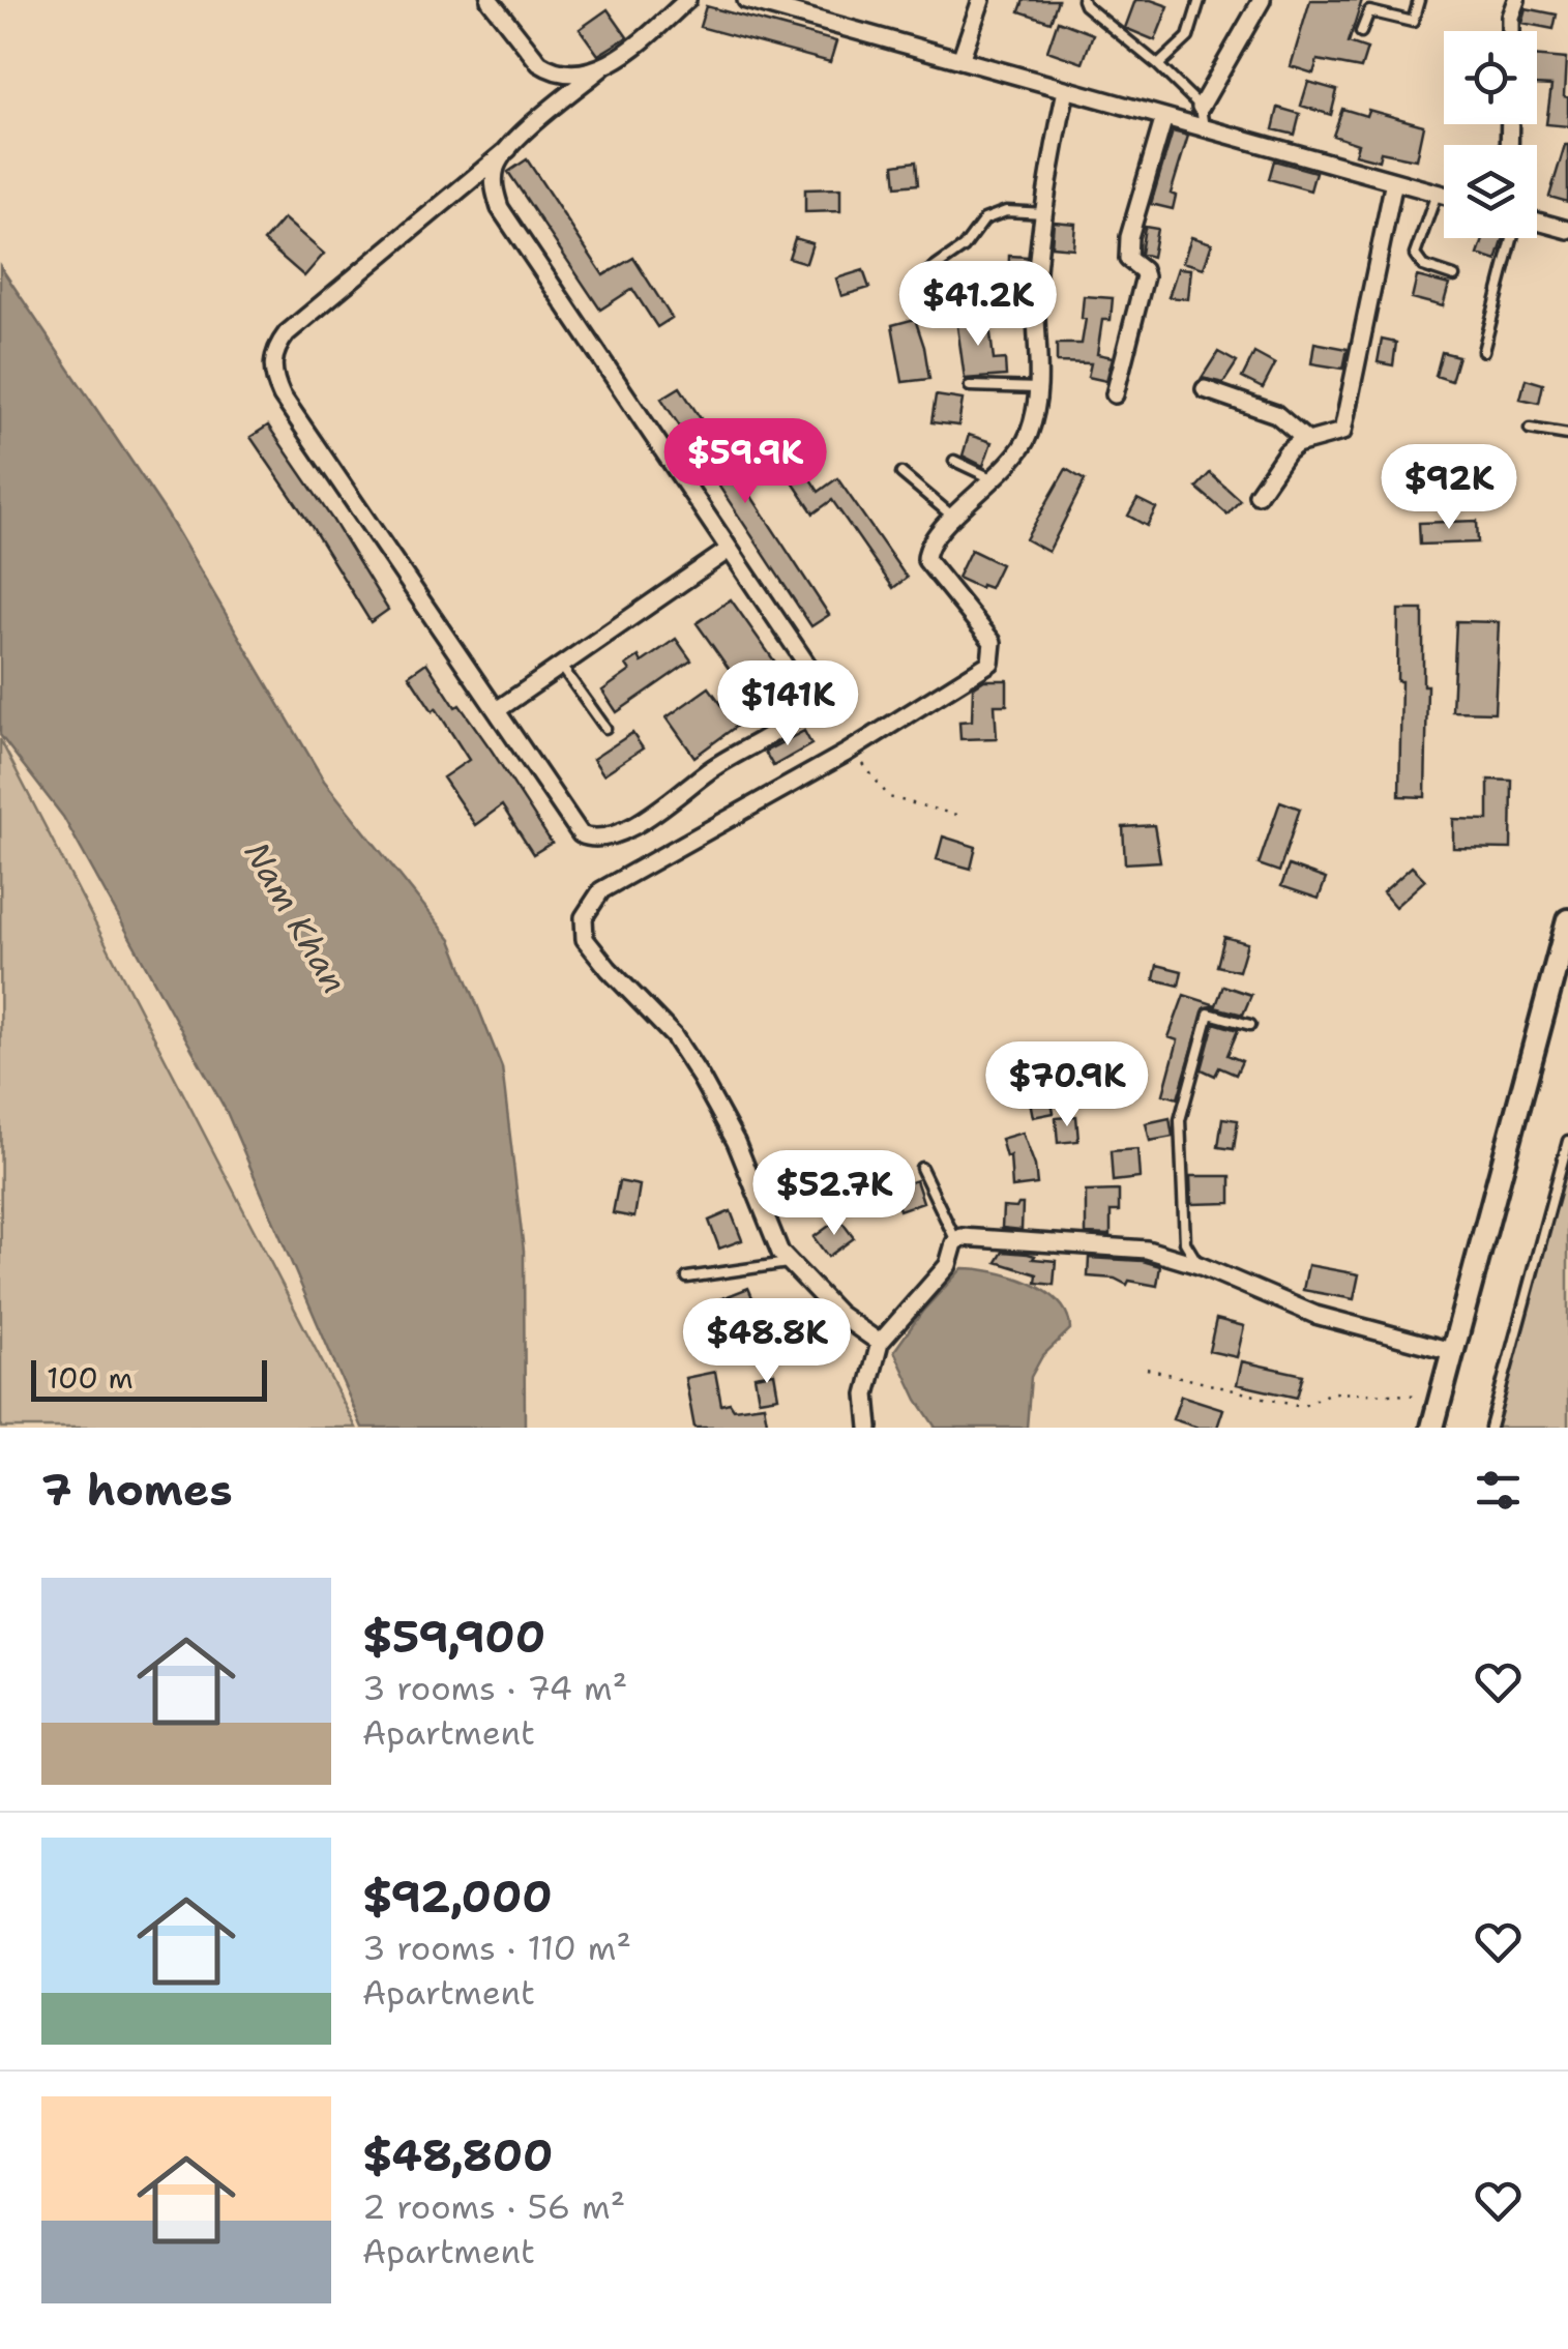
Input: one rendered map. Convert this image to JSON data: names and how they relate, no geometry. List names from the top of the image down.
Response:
{
  "water": ["Nam Khan"],
  "scale_bar": "100 m",
  "page": {
    "price": [
      "$41.2K",
      "$59.9K",
      "$92K",
      "$141K",
      "$70.9K",
      "$52.7K",
      "$48.8K"
    ],
    "scale": "100 m",
    "heading": "7 homes",
    "list": [
      {
        "name": "$59,900",
        "note": "3 rooms · 74 m² · Apartment"
      },
      {
        "name": "$92,000",
        "note": "3 rooms · 110 m² · Apartment"
      },
      {
        "name": "$48,800",
        "note": "2 rooms · 56 m² · Apartment"
      }
    ]
  }
}
